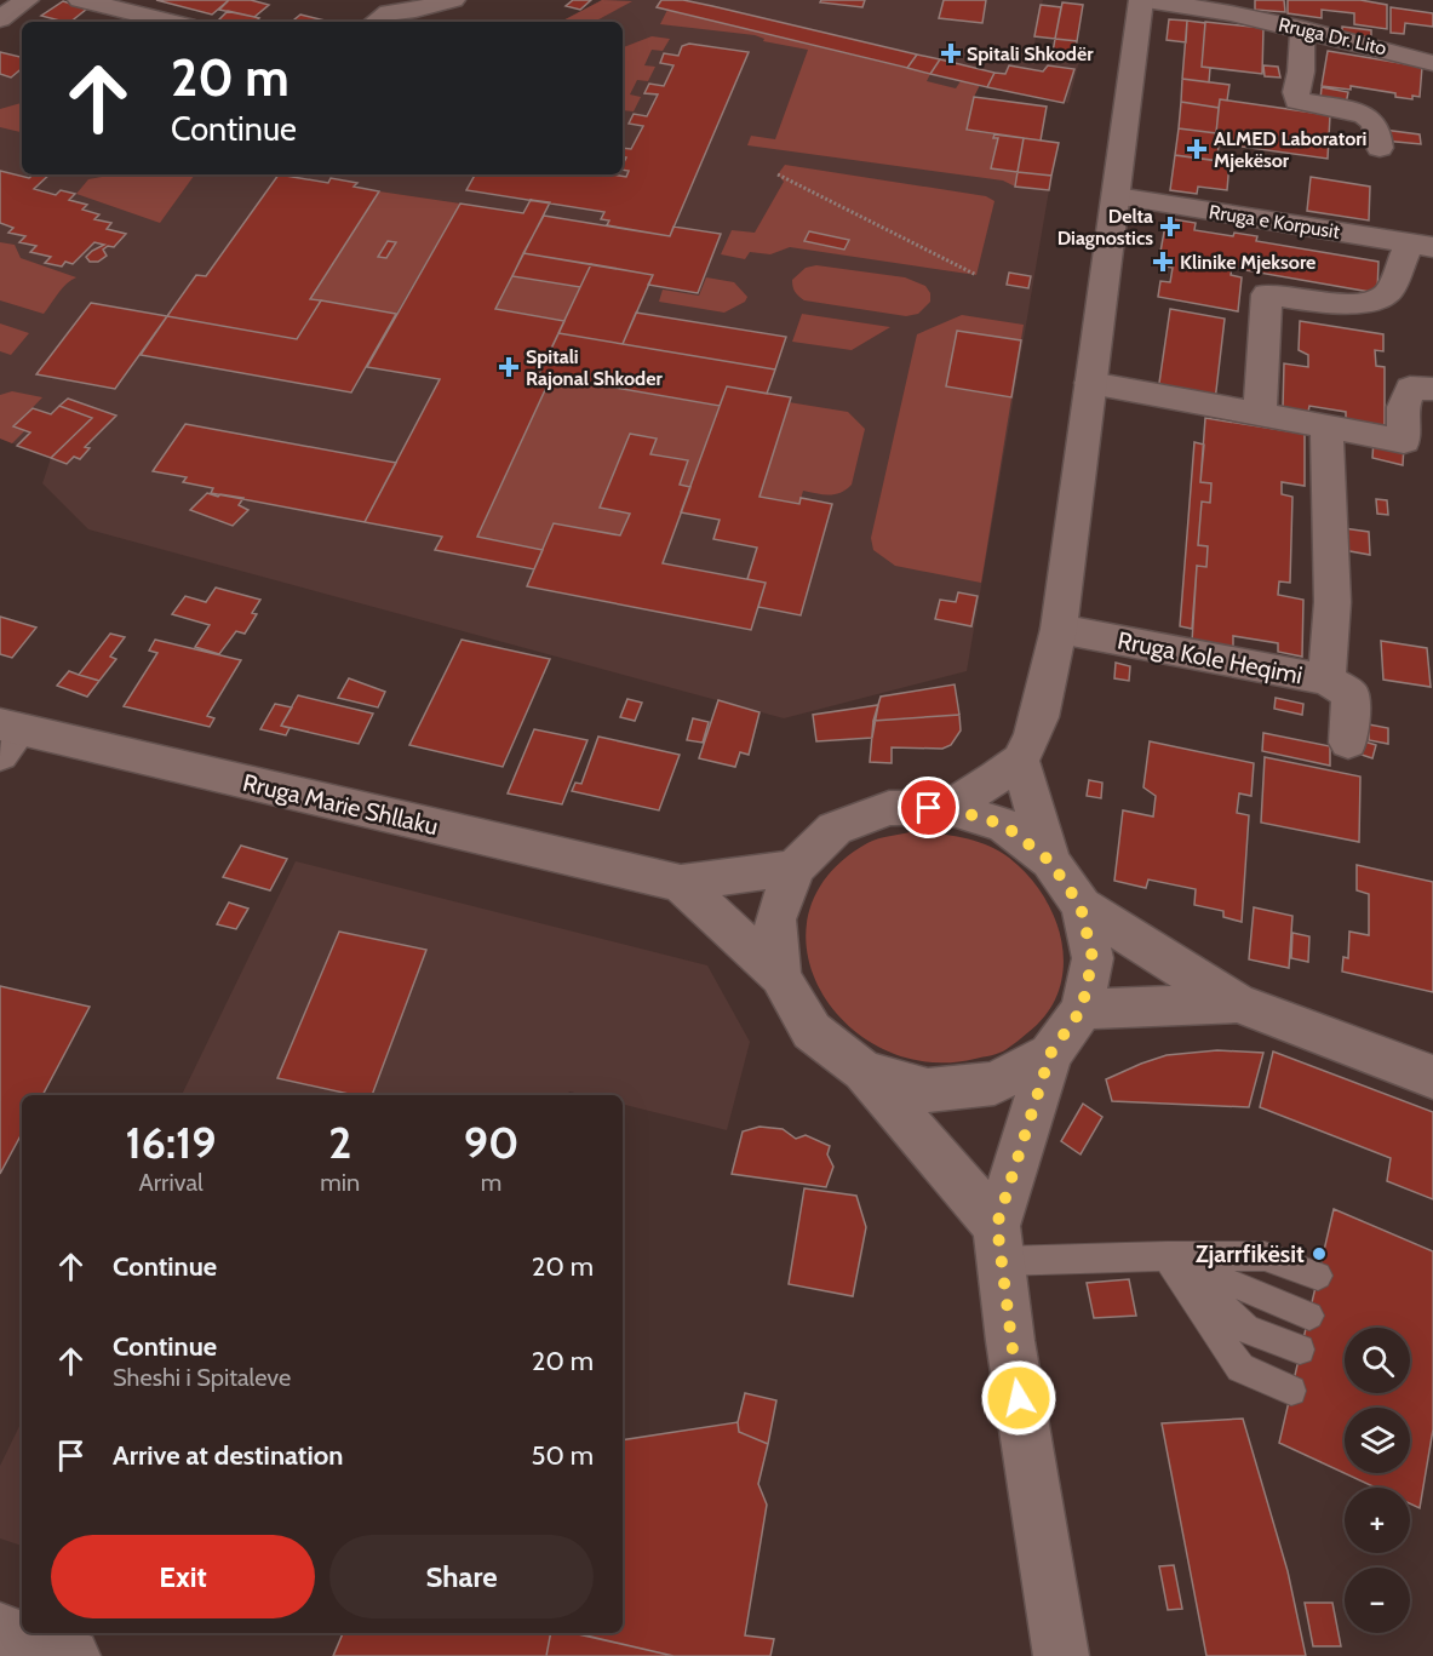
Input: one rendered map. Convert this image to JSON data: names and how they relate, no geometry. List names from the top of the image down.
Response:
{
  "streets": {
    "street": [
      "Rruga Dr. Lito",
      "Rruga e Korpusit",
      "Rruga Kole Heqimi",
      "Rruga Marie Shllaku"
    ]
  },
  "places": {
    "health": [
      "Spitali Shkodër",
      "ALMED Laboratori Mjekësor",
      "Delta Diagnostics",
      "Klinike Mjeksore",
      "Spitali Rajonal Shkoder"
    ],
    "other": ["Zjarrfikësit"]
  },
  "page": {
    "turn": ["20 m", "Continue"],
    "eta": [
      "16:19",
      "Arrival",
      "2",
      "min",
      "90",
      "m"
    ],
    "list": [
      {
        "name": "Continue",
        "value": "20 m"
      },
      {
        "name": "Continue",
        "note": "Sheshi i Spitaleve",
        "value": "20 m"
      },
      {
        "name": "Arrive at destination",
        "value": "50 m"
      }
    ],
    "map_buttons": ["+", "−"],
    "buttons": ["Exit", "Share"]
  }
}
